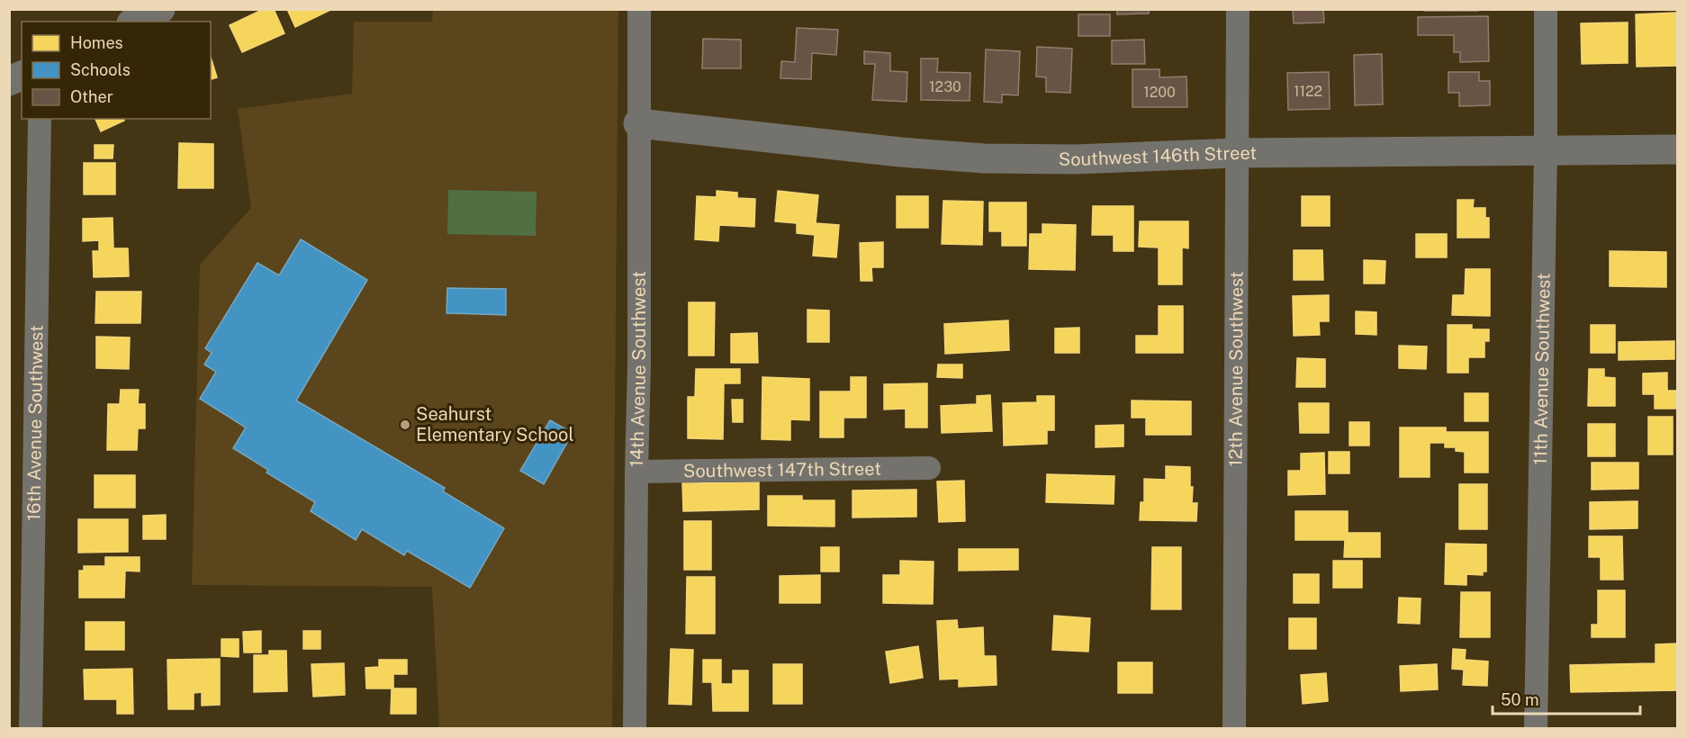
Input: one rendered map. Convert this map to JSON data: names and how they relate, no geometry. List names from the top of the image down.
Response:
{
  "streets": {
    "street": [
      "Southwest 146th Street",
      "14th Avenue Southwest",
      "12th Avenue Southwest",
      "11th Avenue Southwest",
      "16th Avenue Southwest",
      "Southwest 147th Street"
    ]
  },
  "crossings": [
    ["Southwest 146th Street", "14th Avenue Southwest"],
    ["Southwest 146th Street", "12th Avenue Southwest"],
    ["Southwest 146th Street", "11th Avenue Southwest"],
    ["14th Avenue Southwest", "Southwest 147th Street"]
  ],
  "places": ["Seahurst Elementary School"],
  "house_numbers": ["1230", "1122", "1200"],
  "legend": ["Homes", "Schools", "Other"],
  "scale_bar": "50 m"
}
